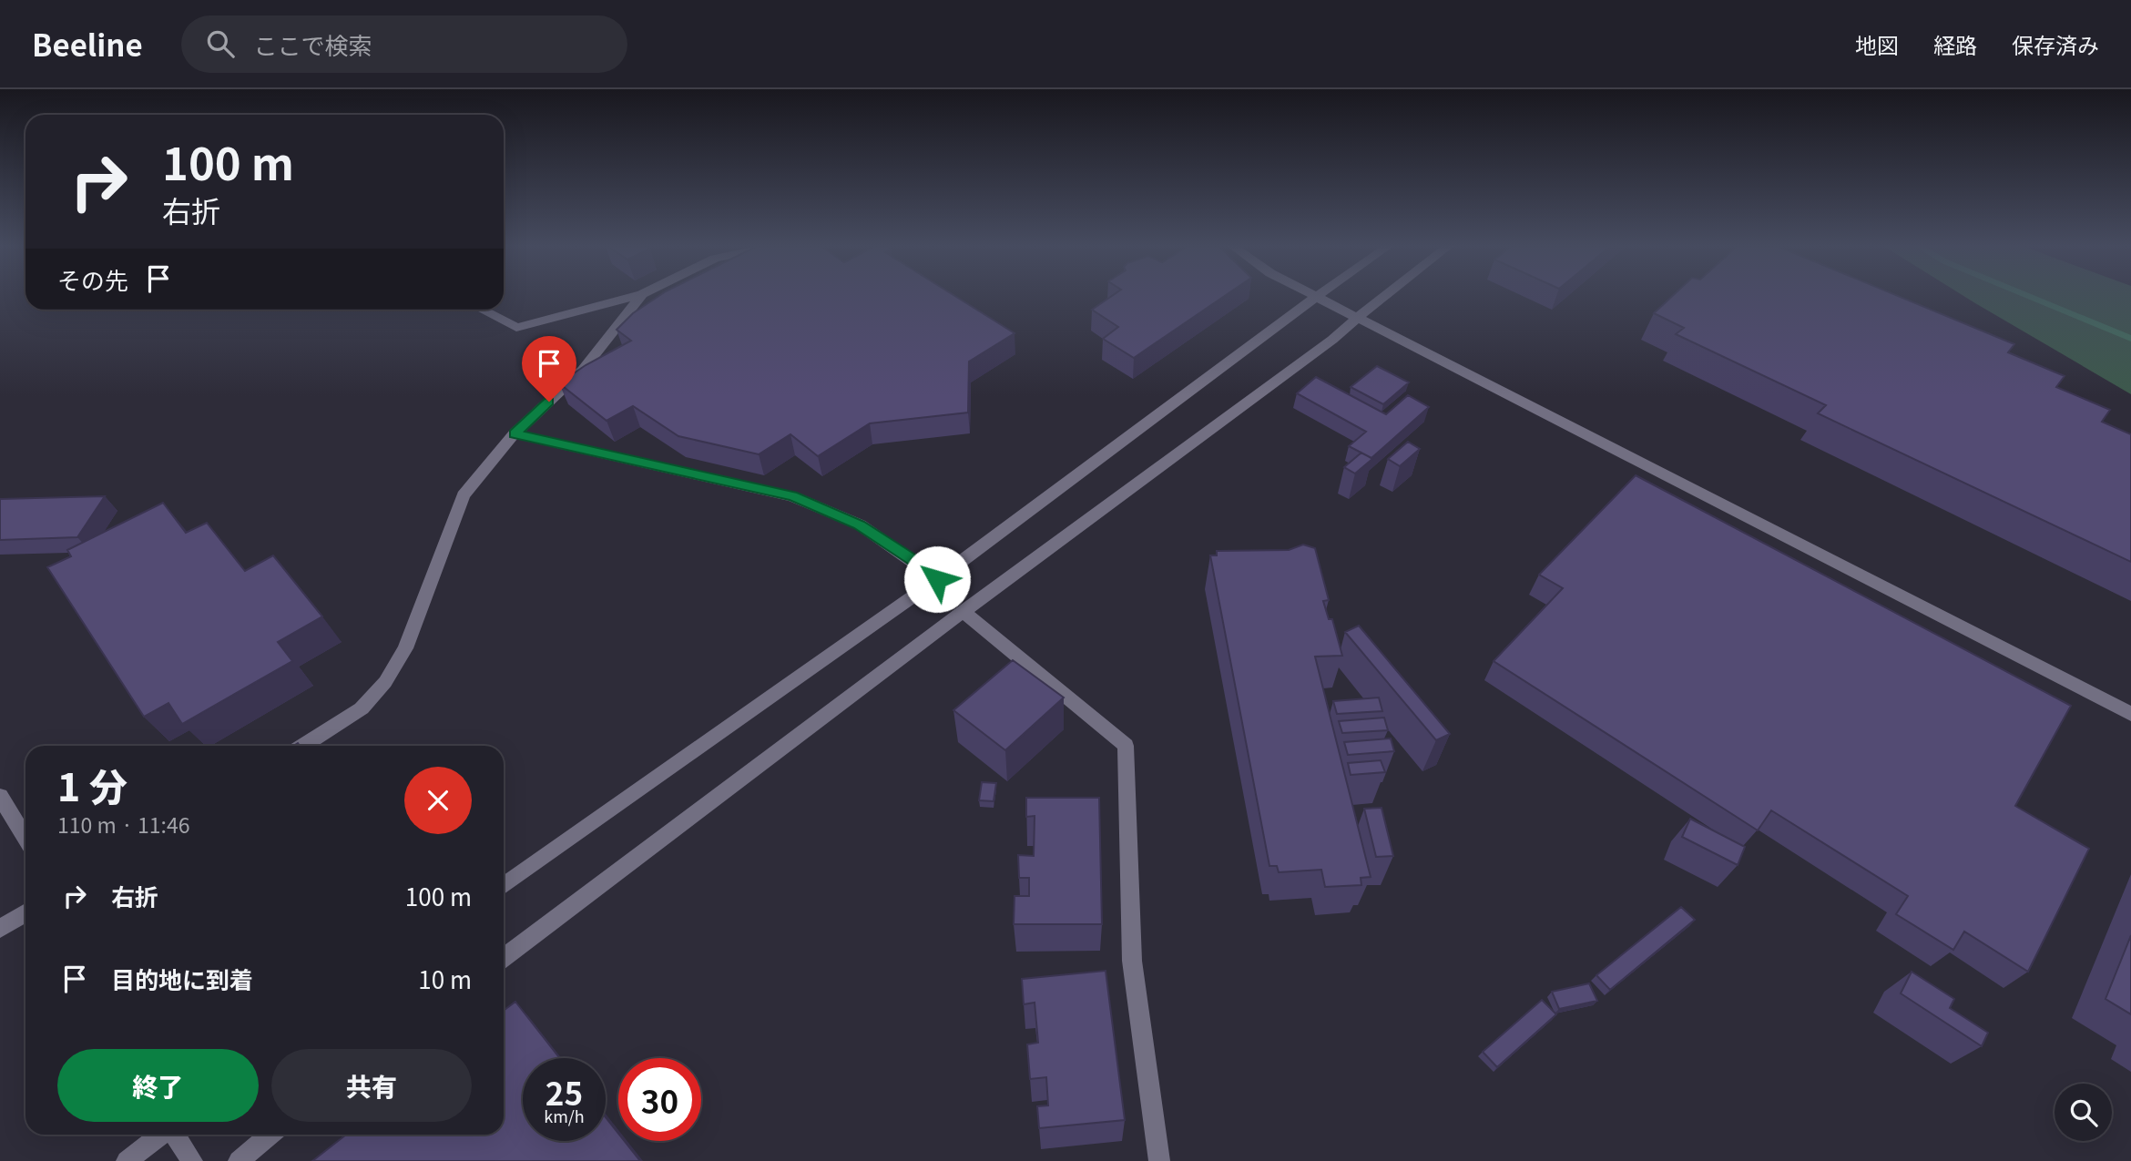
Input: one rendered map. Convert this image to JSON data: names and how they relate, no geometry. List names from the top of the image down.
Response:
{
  "page": {
    "header": "Beeline",
    "search": "ここで検索",
    "nav": ["地図", "経路", "保存済み"],
    "turn": ["100 m", "右折"],
    "then": "その先",
    "heading": ["1 分", "110 m · 11:46"],
    "list": [
      {
        "name": "右折",
        "value": "100 m"
      },
      {
        "name": "目的地に到着",
        "value": "10 m"
      }
    ],
    "buttons": ["終了", "共有"],
    "speed": "25 km/h",
    "limit": "30"
  }
}
